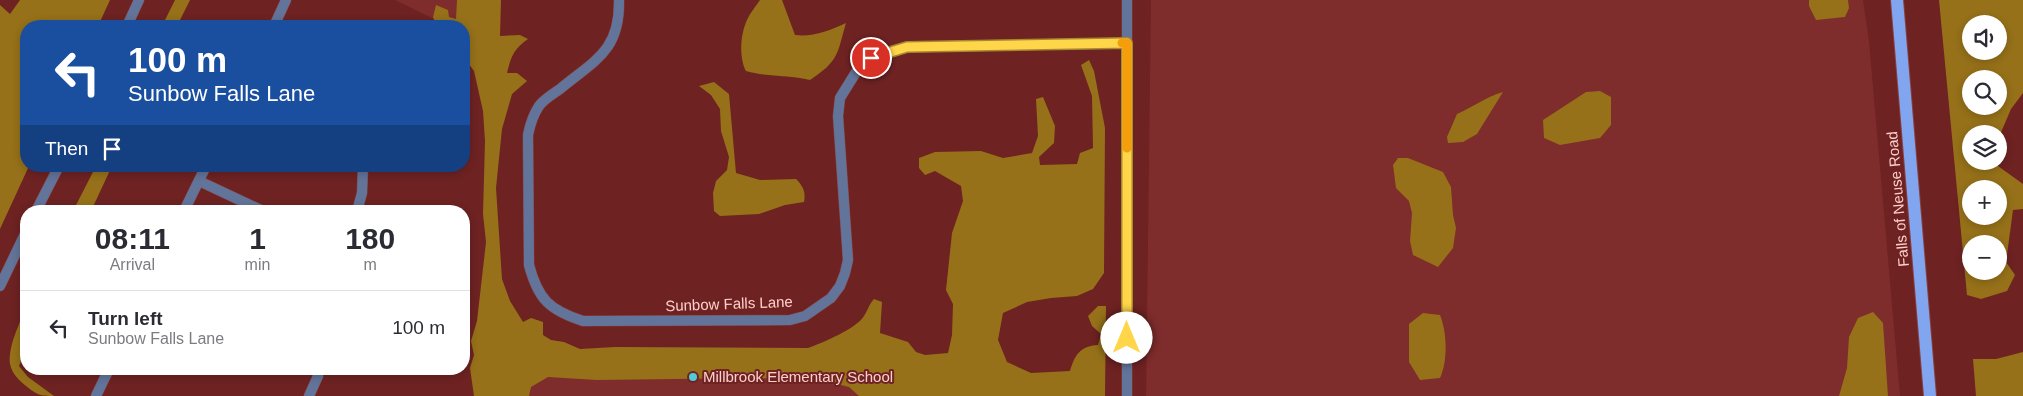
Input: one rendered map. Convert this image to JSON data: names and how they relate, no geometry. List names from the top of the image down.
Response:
{
  "streets": {
    "main road": ["Falls of Neuse Road"],
    "street": ["Sunbow Falls Lane"]
  },
  "places": ["Millbrook Elementary School"],
  "page": {
    "map_buttons": ["+", "−"],
    "turn": ["100 m", "Sunbow Falls Lane"],
    "then": "Then",
    "eta": [
      "08:11",
      "Arrival",
      "1",
      "min",
      "180",
      "m"
    ],
    "list": [
      {
        "name": "Turn left",
        "note": "Sunbow Falls Lane",
        "value": "100 m"
      }
    ]
  }
}
